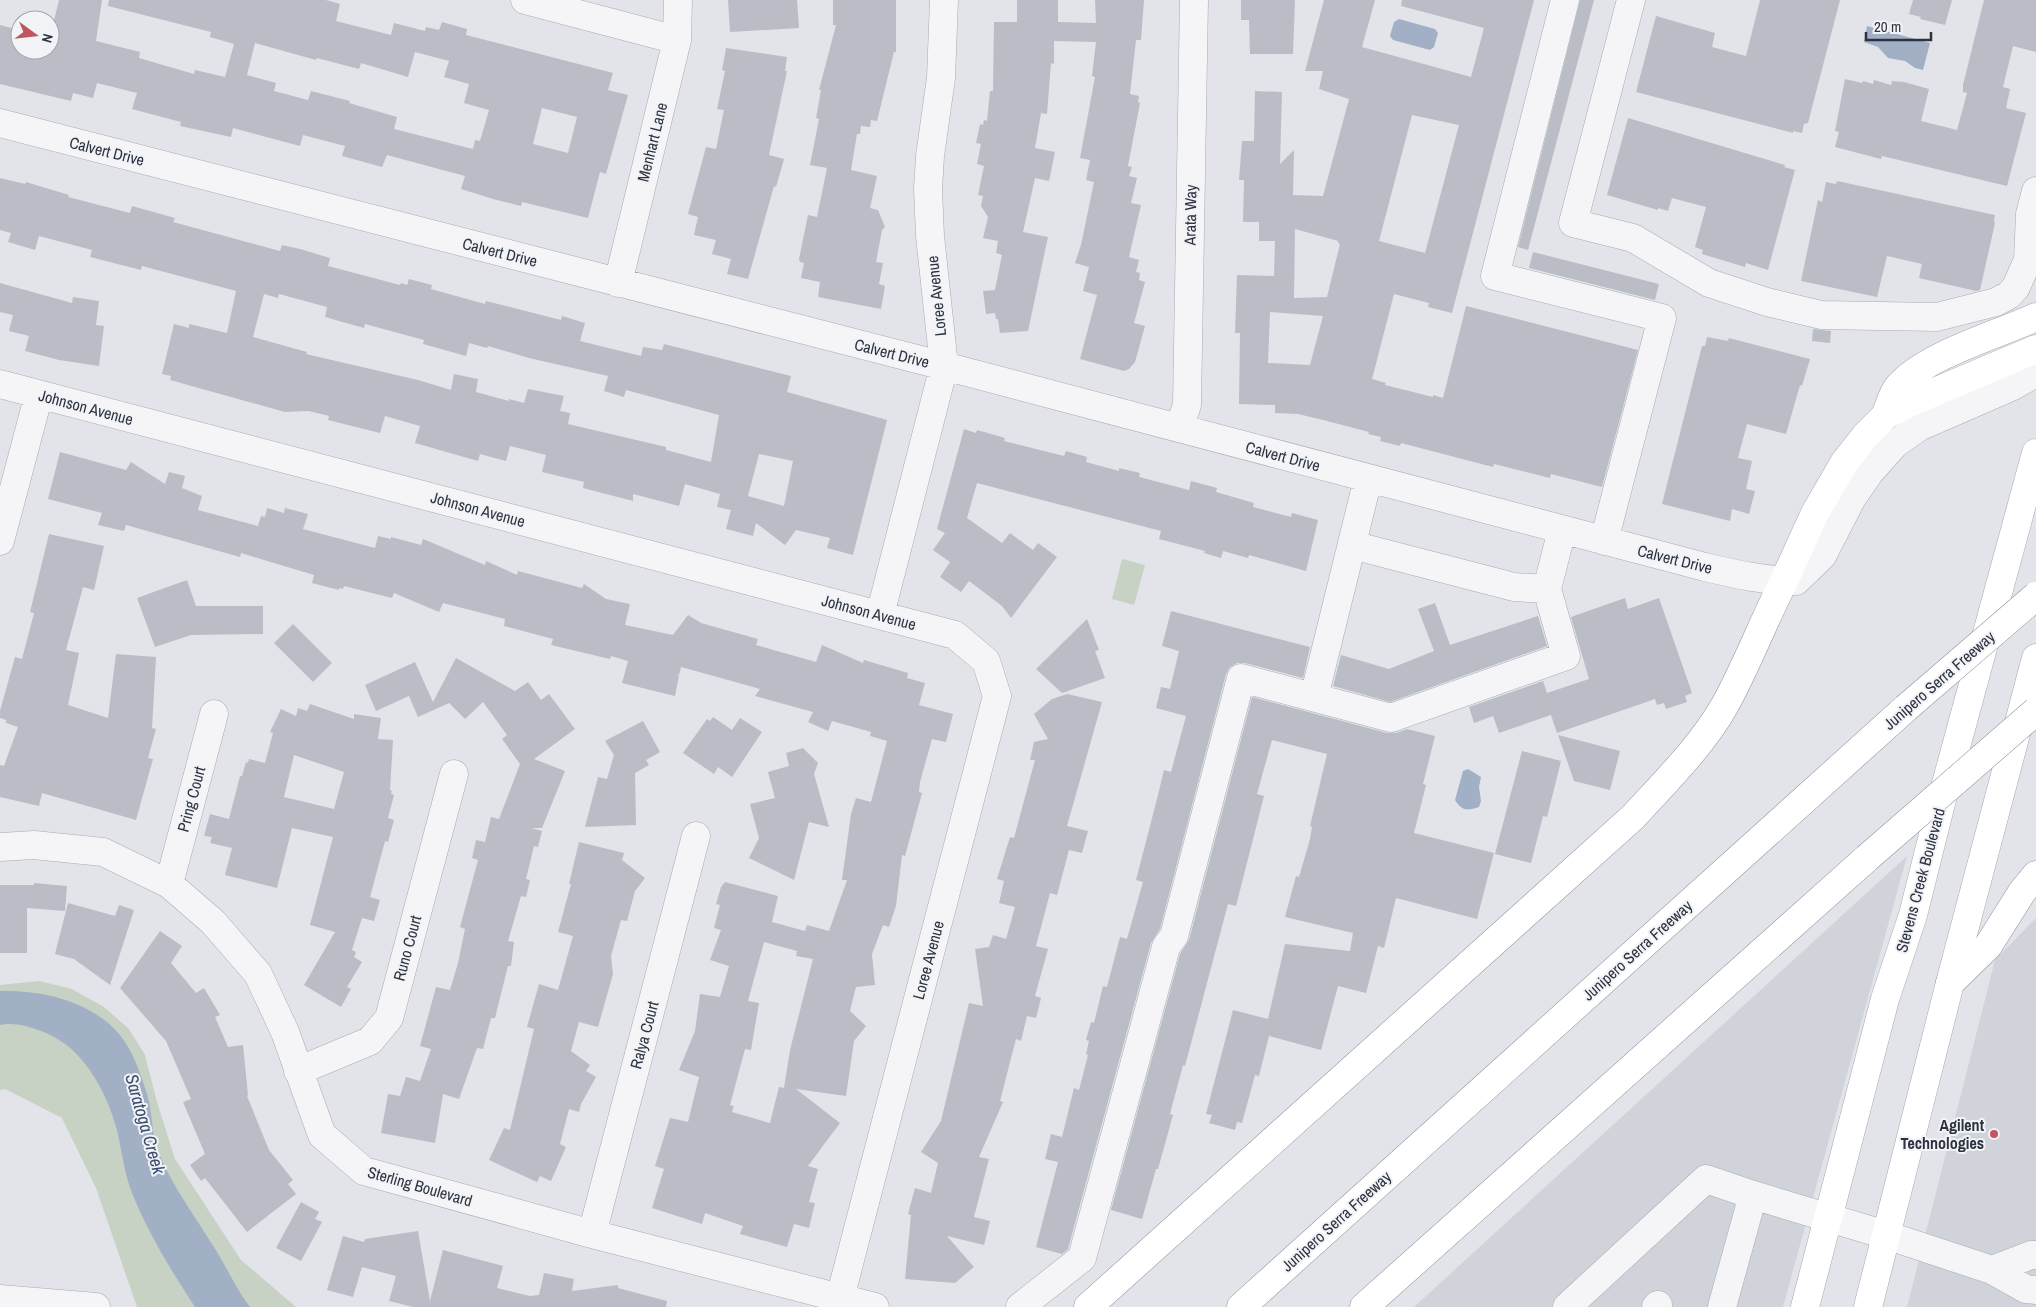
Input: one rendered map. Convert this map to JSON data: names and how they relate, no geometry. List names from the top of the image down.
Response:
{
  "streets": {
    "main road": ["Junipero Serra Freeway", "Stevens Creek Boulevard"],
    "street": [
      "Menhart Lane",
      "Calvert Drive",
      "Arata Way",
      "Loree Avenue",
      "Johnson Avenue",
      "Pring Court",
      "Runo Court",
      "Ralya Court",
      "Sterling Boulevard"
    ]
  },
  "crossings": [
    ["Menhart Lane", "Calvert Drive"],
    ["Calvert Drive", "Arata Way"],
    ["Calvert Drive", "Loree Avenue"],
    ["Loree Avenue", "Johnson Avenue"],
    ["Loree Avenue", "Sterling Boulevard"],
    ["Pring Court", "Sterling Boulevard"],
    ["Runo Court", "Sterling Boulevard"],
    ["Ralya Court", "Sterling Boulevard"]
  ],
  "water": ["Saratoga Creek"],
  "places": ["Agilent Technologies"],
  "scale_bar": "20 m",
  "north": "right"
}
